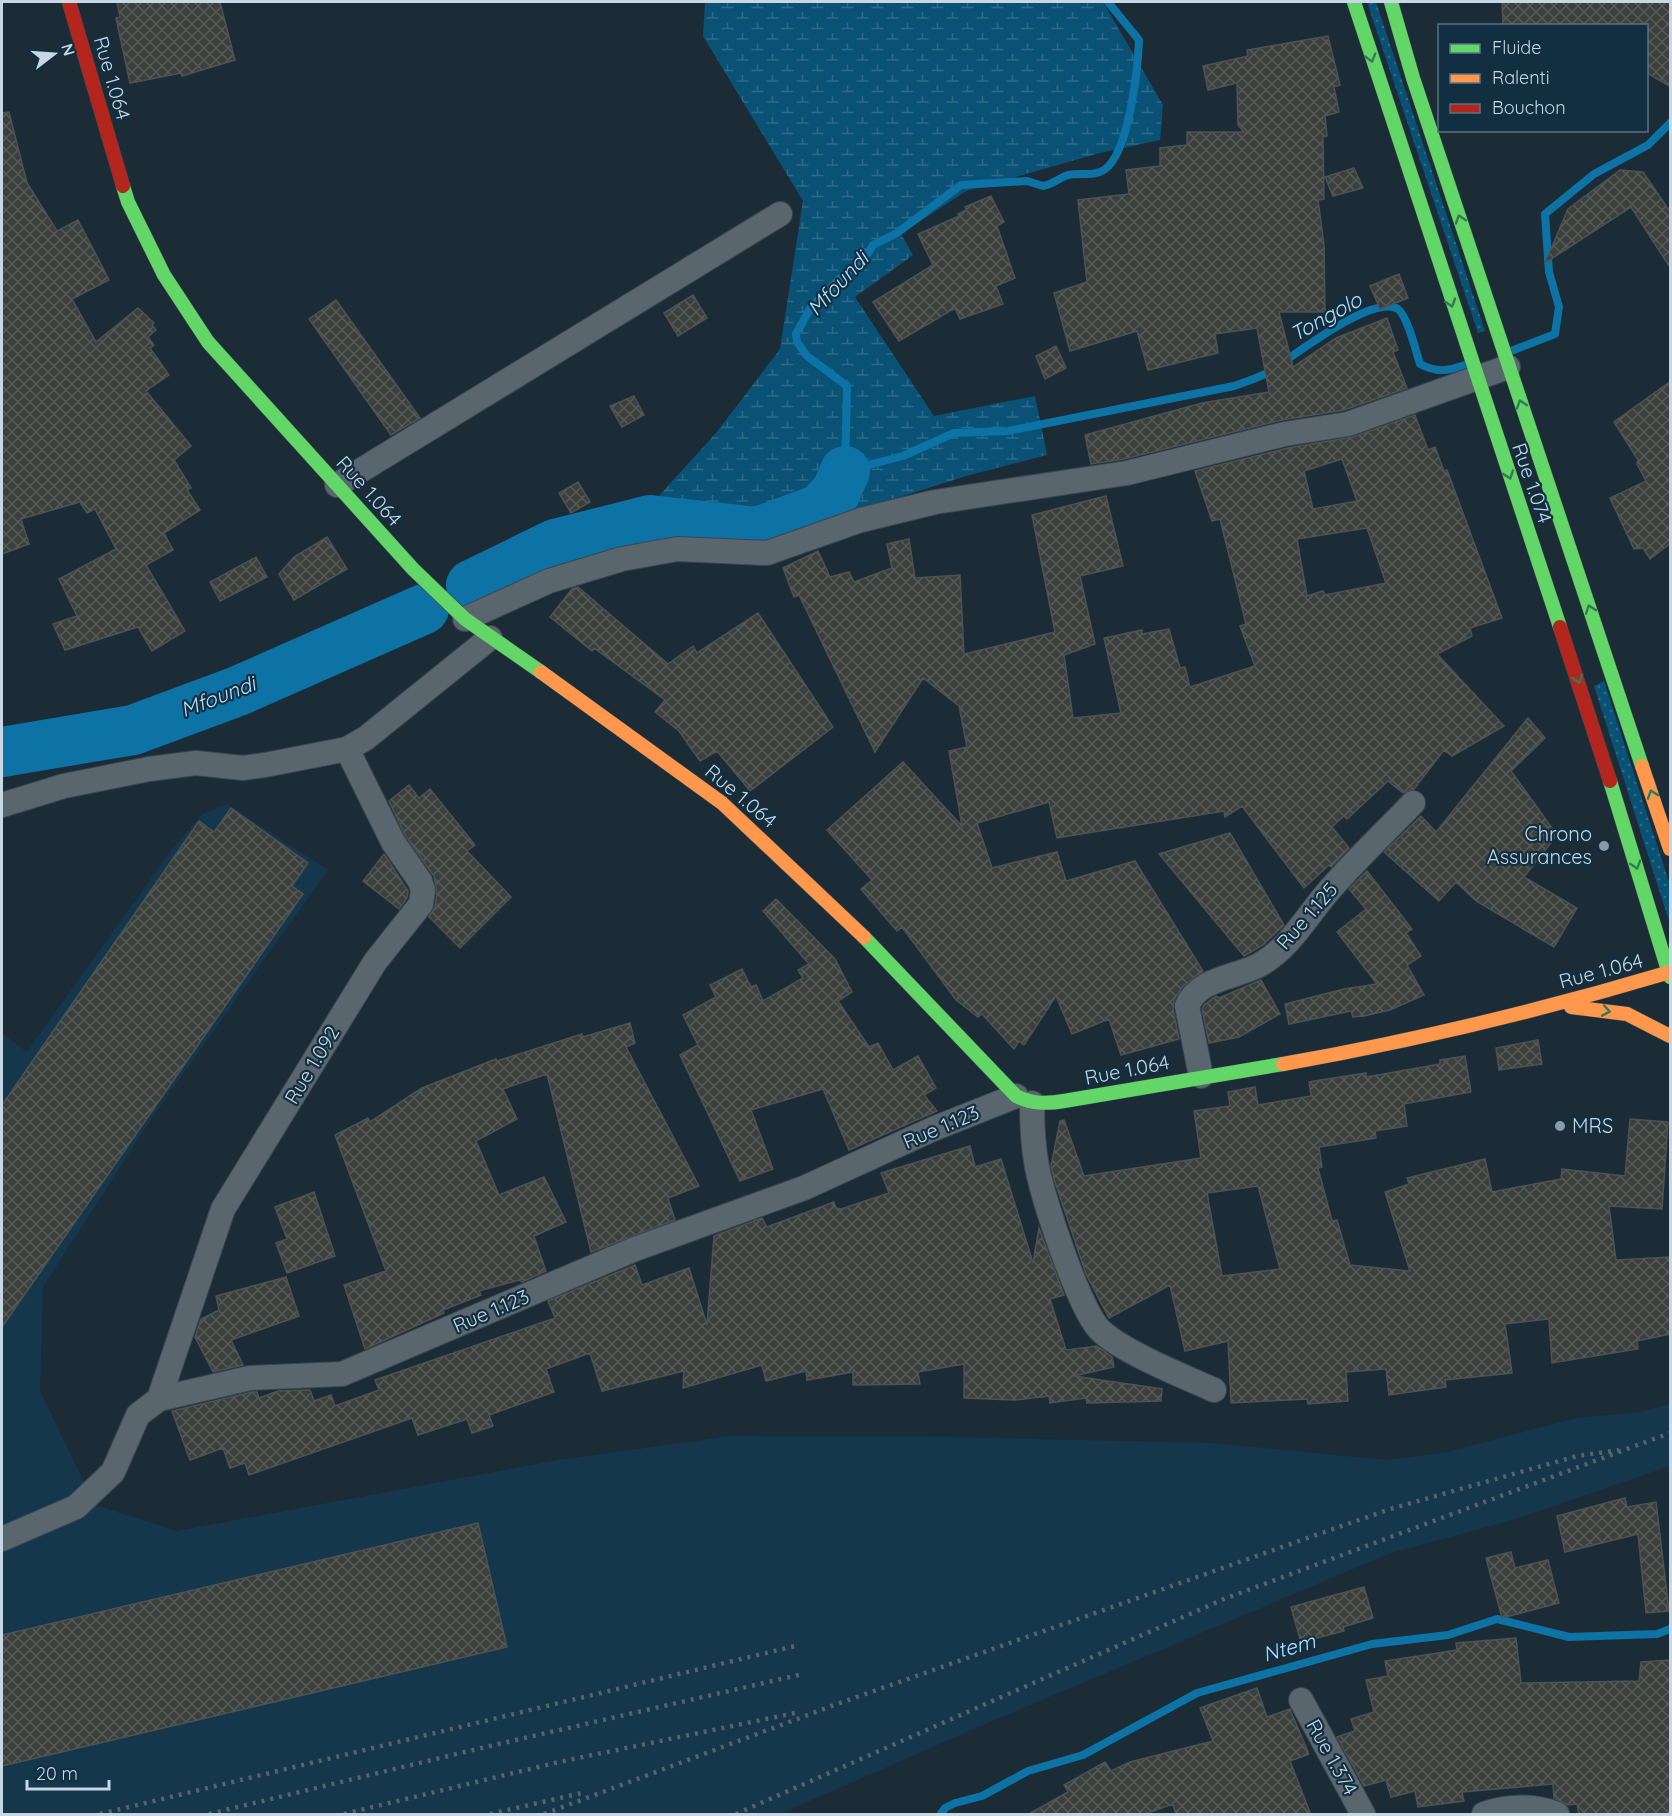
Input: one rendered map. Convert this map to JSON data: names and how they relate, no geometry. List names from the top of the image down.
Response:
{
  "streets": {
    "main road": ["Rue 1.064", "Rue 1.074"],
    "street": [
      "Rue 1.125",
      "Rue 1.092",
      "Rue 1.123",
      "Rue 1.374"
    ]
  },
  "crossings": [
    ["Rue 1.064", "Rue 1.074"],
    ["Rue 1.064", "Rue 1.125"],
    ["Rue 1.064", "Rue 1.123"],
    ["Rue 1.092", "Rue 1.123"]
  ],
  "water": ["Mfoundi", "Tongolo", "Ntem"],
  "places": ["Chrono Assurances", "MRS"],
  "legend": ["Fluide", "Ralenti", "Bouchon"],
  "scale_bar": "20 m",
  "north": "right"
}
